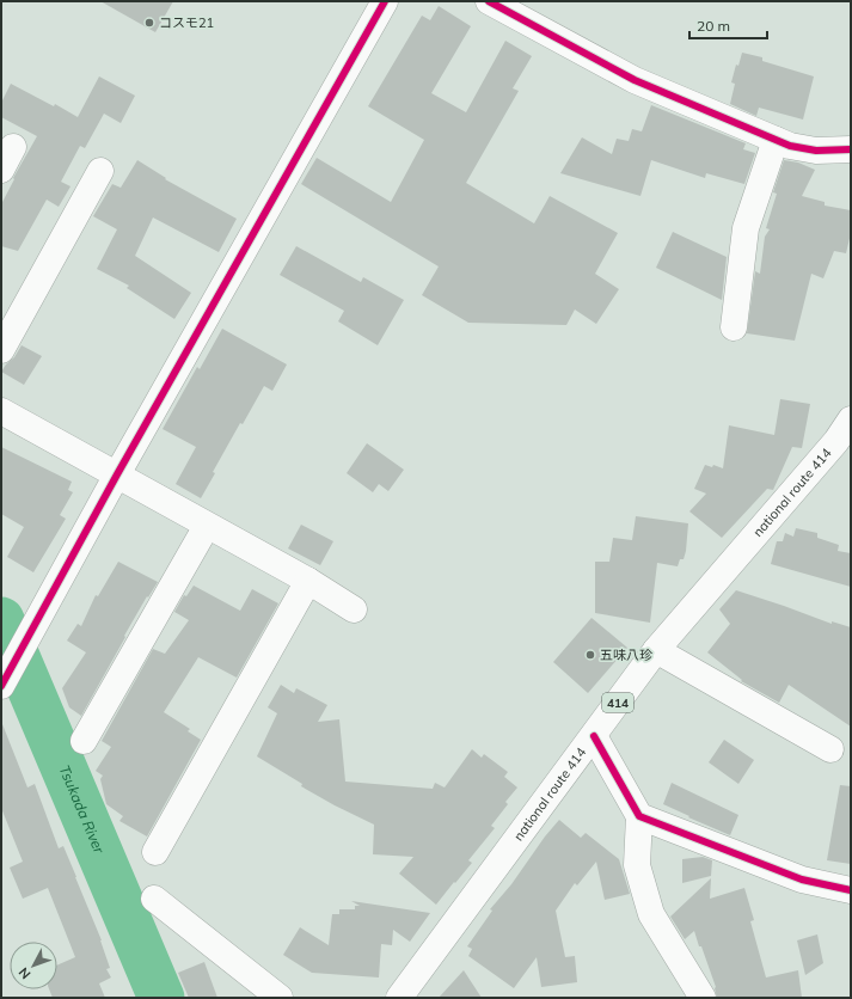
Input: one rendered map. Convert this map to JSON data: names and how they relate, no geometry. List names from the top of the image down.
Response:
{
  "streets": {
    "main road": ["national route 414", "414"]
  },
  "water": ["Tsukada River"],
  "places": ["コスモ21", "五味八珍"],
  "scale_bar": "20 m",
  "north": "bottom left"
}
